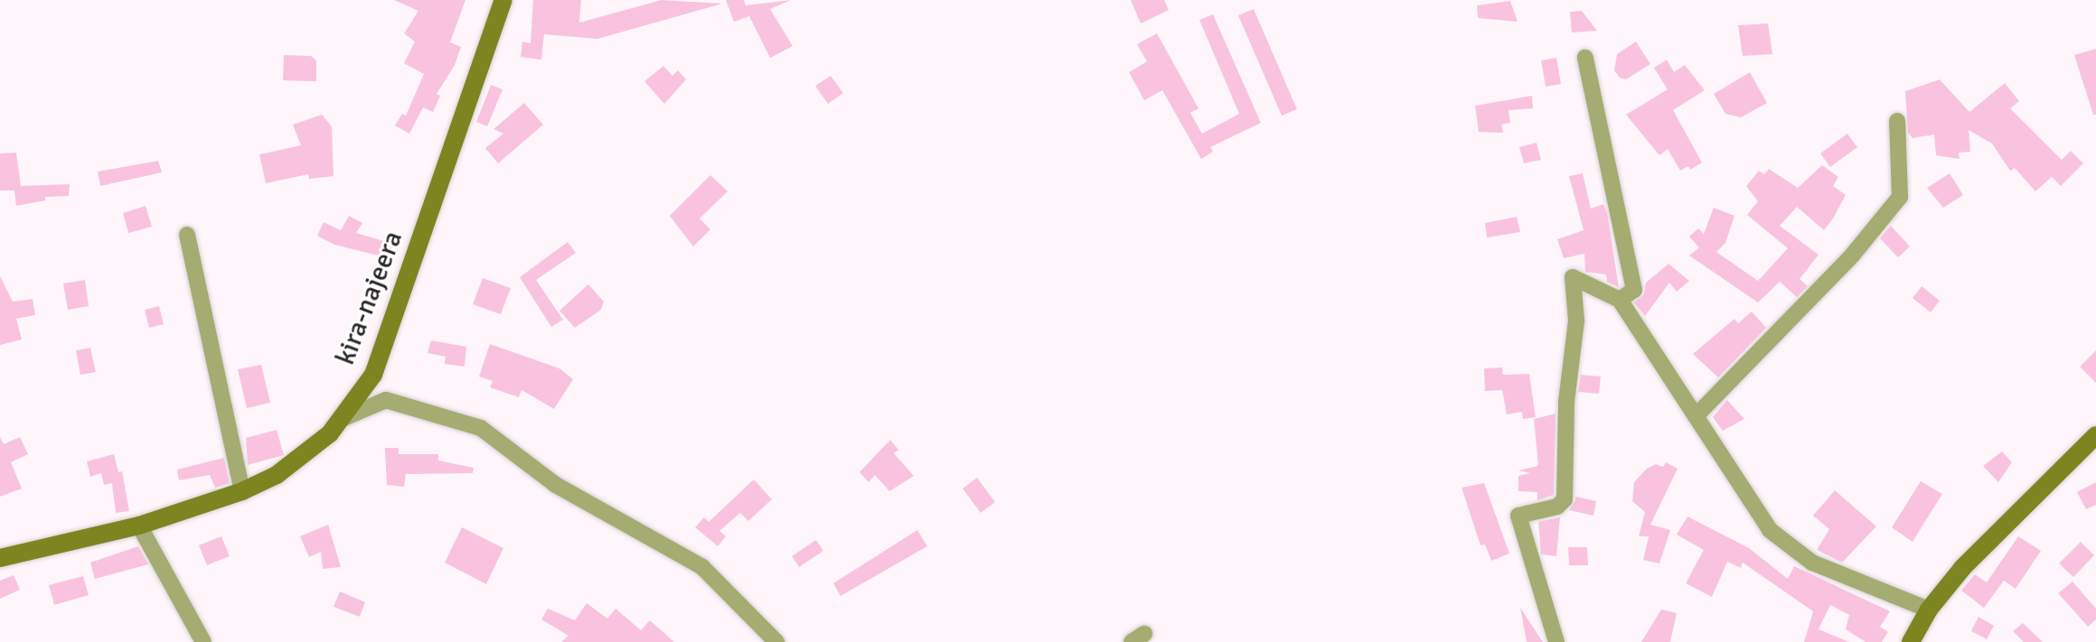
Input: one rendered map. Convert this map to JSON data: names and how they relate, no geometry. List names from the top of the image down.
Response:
{
  "streets": {
    "street": ["kira-najeera"]
  }
}
